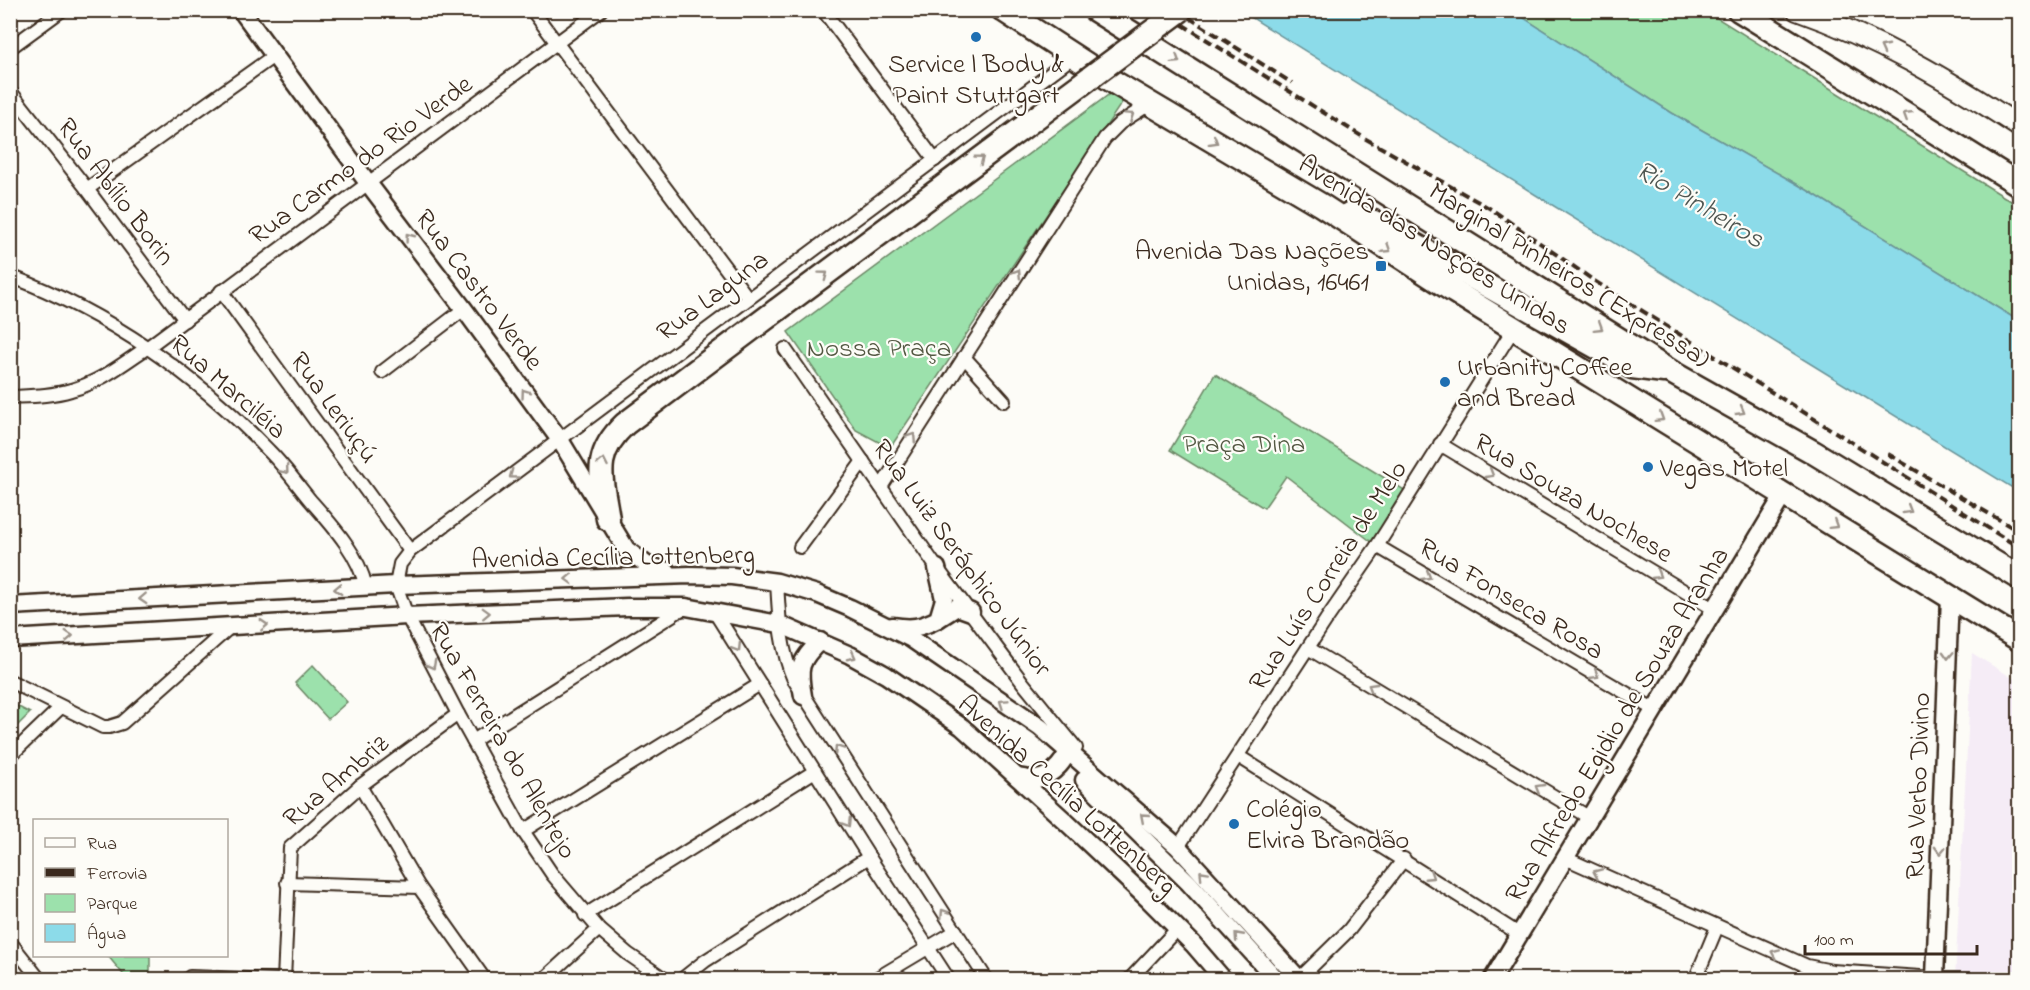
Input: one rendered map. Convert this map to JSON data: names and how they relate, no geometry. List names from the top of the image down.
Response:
{
  "streets": {
    "highway": ["Avenida das Nações Unidas", "Marginal Pinheiros (Expressa)"],
    "main road": [
      "Rua Castro Verde",
      "Avenida Cecília Lottenberg",
      "Rua Alfredo Egidio de Souza Aranha",
      "Rua Verbo Divino"
    ],
    "street": [
      "Rua Carmo do Rio Verde",
      "Rua Abílio Borin",
      "Rua Laguna",
      "Rua Marciléia",
      "Rua Leriuçú",
      "Rua Souza Nochese",
      "Rua Luiz Seráphico Júnior",
      "Rua Luís Correia de Melo",
      "Rua Fonseca Rosa",
      "Rua Ferreira do Alentejo",
      "Rua Ambriz"
    ]
  },
  "crossings": [
    ["Rua Carmo do Rio Verde", "Rua Abílio Borin"],
    ["Rua Carmo do Rio Verde", "Rua Castro Verde"],
    ["Rua Carmo do Rio Verde", "Rua Marciléia"],
    ["Rua Carmo do Rio Verde", "Rua Leriuçú"],
    ["Avenida das Nações Unidas", "Rua Laguna"],
    ["Avenida das Nações Unidas", "Rua Luís Correia de Melo"],
    ["Avenida das Nações Unidas", "Rua Alfredo Egidio de Souza Aranha"],
    ["Avenida das Nações Unidas", "Rua Verbo Divino"],
    ["Rua Castro Verde", "Rua Laguna"],
    ["Rua Castro Verde", "Avenida Cecília Lottenberg"],
    ["Rua Laguna", "Rua Leriuçú"],
    ["Rua Laguna", "Avenida Cecília Lottenberg"],
    ["Rua Laguna", "Rua Ferreira do Alentejo"],
    ["Rua Marciléia", "Avenida Cecília Lottenberg"],
    ["Rua Souza Nochese", "Rua Luís Correia de Melo"],
    ["Rua Souza Nochese", "Rua Alfredo Egidio de Souza Aranha"],
    ["Avenida Cecília Lottenberg", "Rua Luiz Seráphico Júnior"],
    ["Avenida Cecília Lottenberg", "Rua Luís Correia de Melo"],
    ["Avenida Cecília Lottenberg", "Rua Ferreira do Alentejo"],
    ["Rua Luís Correia de Melo", "Rua Fonseca Rosa"],
    ["Rua Fonseca Rosa", "Rua Alfredo Egidio de Souza Aranha"],
    ["Rua Ferreira do Alentejo", "Rua Ambriz"]
  ],
  "one_way": [
    "Rua Castro Verde",
    "Rua Marciléia",
    "Rua Souza Nochese",
    "Rua Fonseca Rosa",
    "Rua Verbo Divino"
  ],
  "water": ["Rio Pinheiros"],
  "parks": ["Nossa Praça", "Praça Dina"],
  "places": {
    "other": [
      "Service | Body & Paint Stuttgart",
      "Urbanity Coffee and Bread",
      "Vegas Motel",
      "Colégio Elvira Brandão"
    ],
    "transit": ["Avenida Das Nações Unidas, 16461"]
  },
  "legend": [
    "Rua",
    "Ferrovia",
    "Parque",
    "Água"
  ],
  "scale_bar": "100 m"
}
